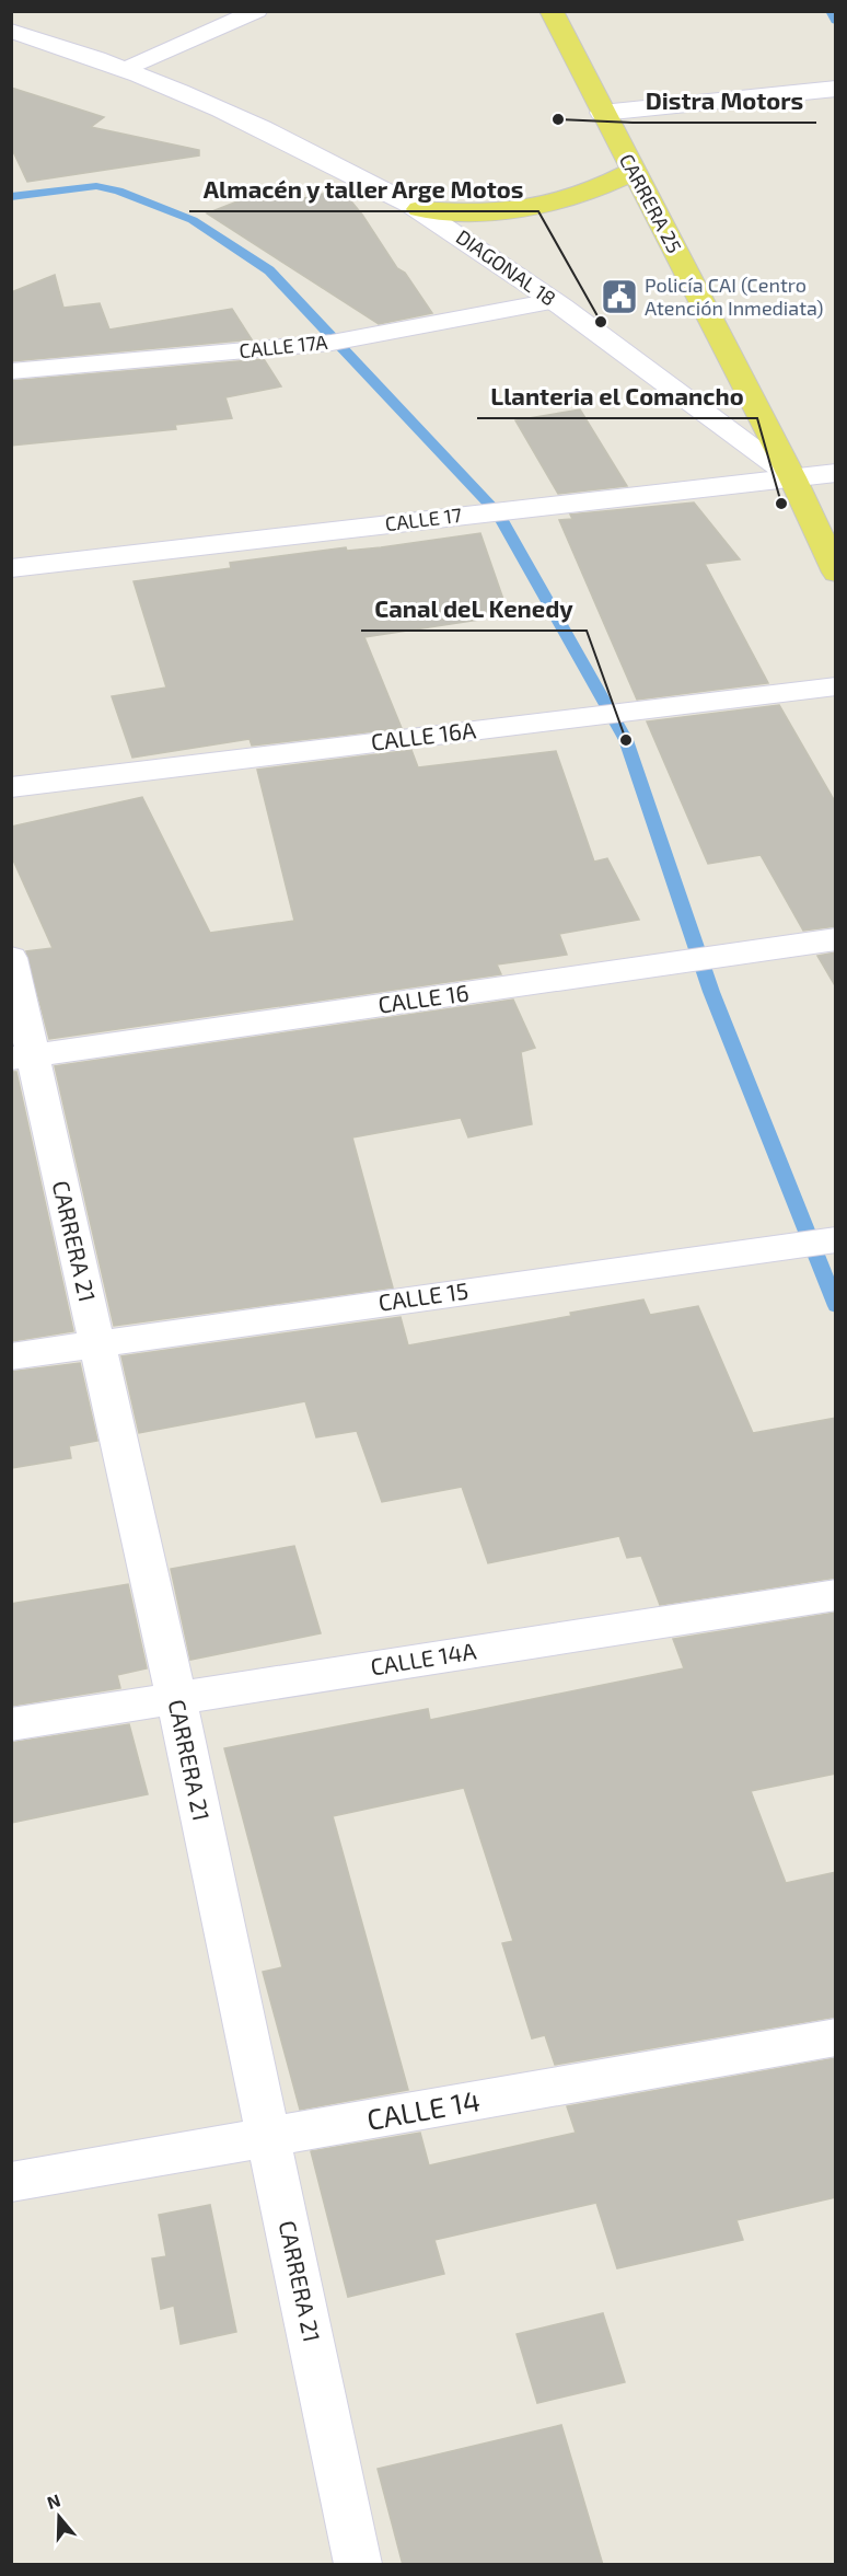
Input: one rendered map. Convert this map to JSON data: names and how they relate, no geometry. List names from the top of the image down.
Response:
{
  "streets": {
    "main road": ["CARRERA 25"],
    "street": [
      "DIAGONAL 18",
      "CALLE 17A",
      "CALLE 17",
      "CALLE 16A",
      "CALLE 16",
      "CARRERA 21",
      "CALLE 15",
      "CALLE 14A",
      "CALLE 14"
    ]
  },
  "crossings": [
    ["CARRERA 25", "DIAGONAL 18"],
    ["CARRERA 25", "CALLE 17"],
    ["DIAGONAL 18", "CALLE 17A"],
    ["DIAGONAL 18", "CALLE 17"],
    ["CALLE 16", "CARRERA 21"],
    ["CARRERA 21", "CALLE 15"],
    ["CARRERA 21", "CALLE 14A"],
    ["CARRERA 21", "CALLE 14"]
  ],
  "places": {
    "other": [
      "Distra Motors",
      "Almacén y taller Arge Motos",
      "Llanteria el Comancho",
      "Canal deL Kenedy"
    ],
    "public building": ["Policía CAI (Centro Atención Inmediata)"]
  },
  "north": "top"
}
